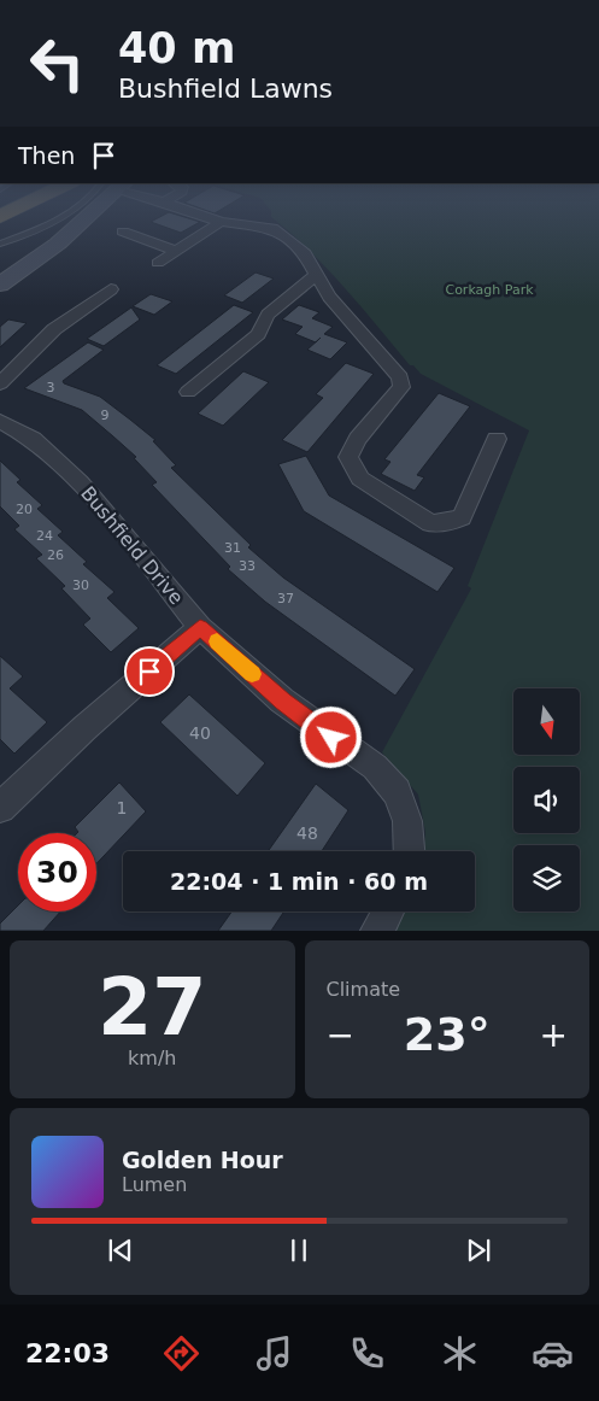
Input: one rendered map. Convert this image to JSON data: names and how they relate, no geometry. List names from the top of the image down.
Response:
{
  "streets": {
    "street": ["Bushfield Drive"]
  },
  "parks": ["Corkagh Park"],
  "house_numbers": [
    "3",
    "9",
    "20",
    "24",
    "31",
    "26",
    "33",
    "30",
    "37",
    "40",
    "1",
    "48"
  ],
  "north": "bottom",
  "page": {
    "turn": ["40 m", "Bushfield Lawns"],
    "then": "Then",
    "limit": "30",
    "trip": "22:04 · 1 min · 60 m",
    "tile": [
      ["27", "km/h"],
      "Climate"
    ],
    "heat": ["−", "23°", "+"],
    "song": ["Golden Hour", "Lumen"],
    "tabs": "22:03"
  }
}
